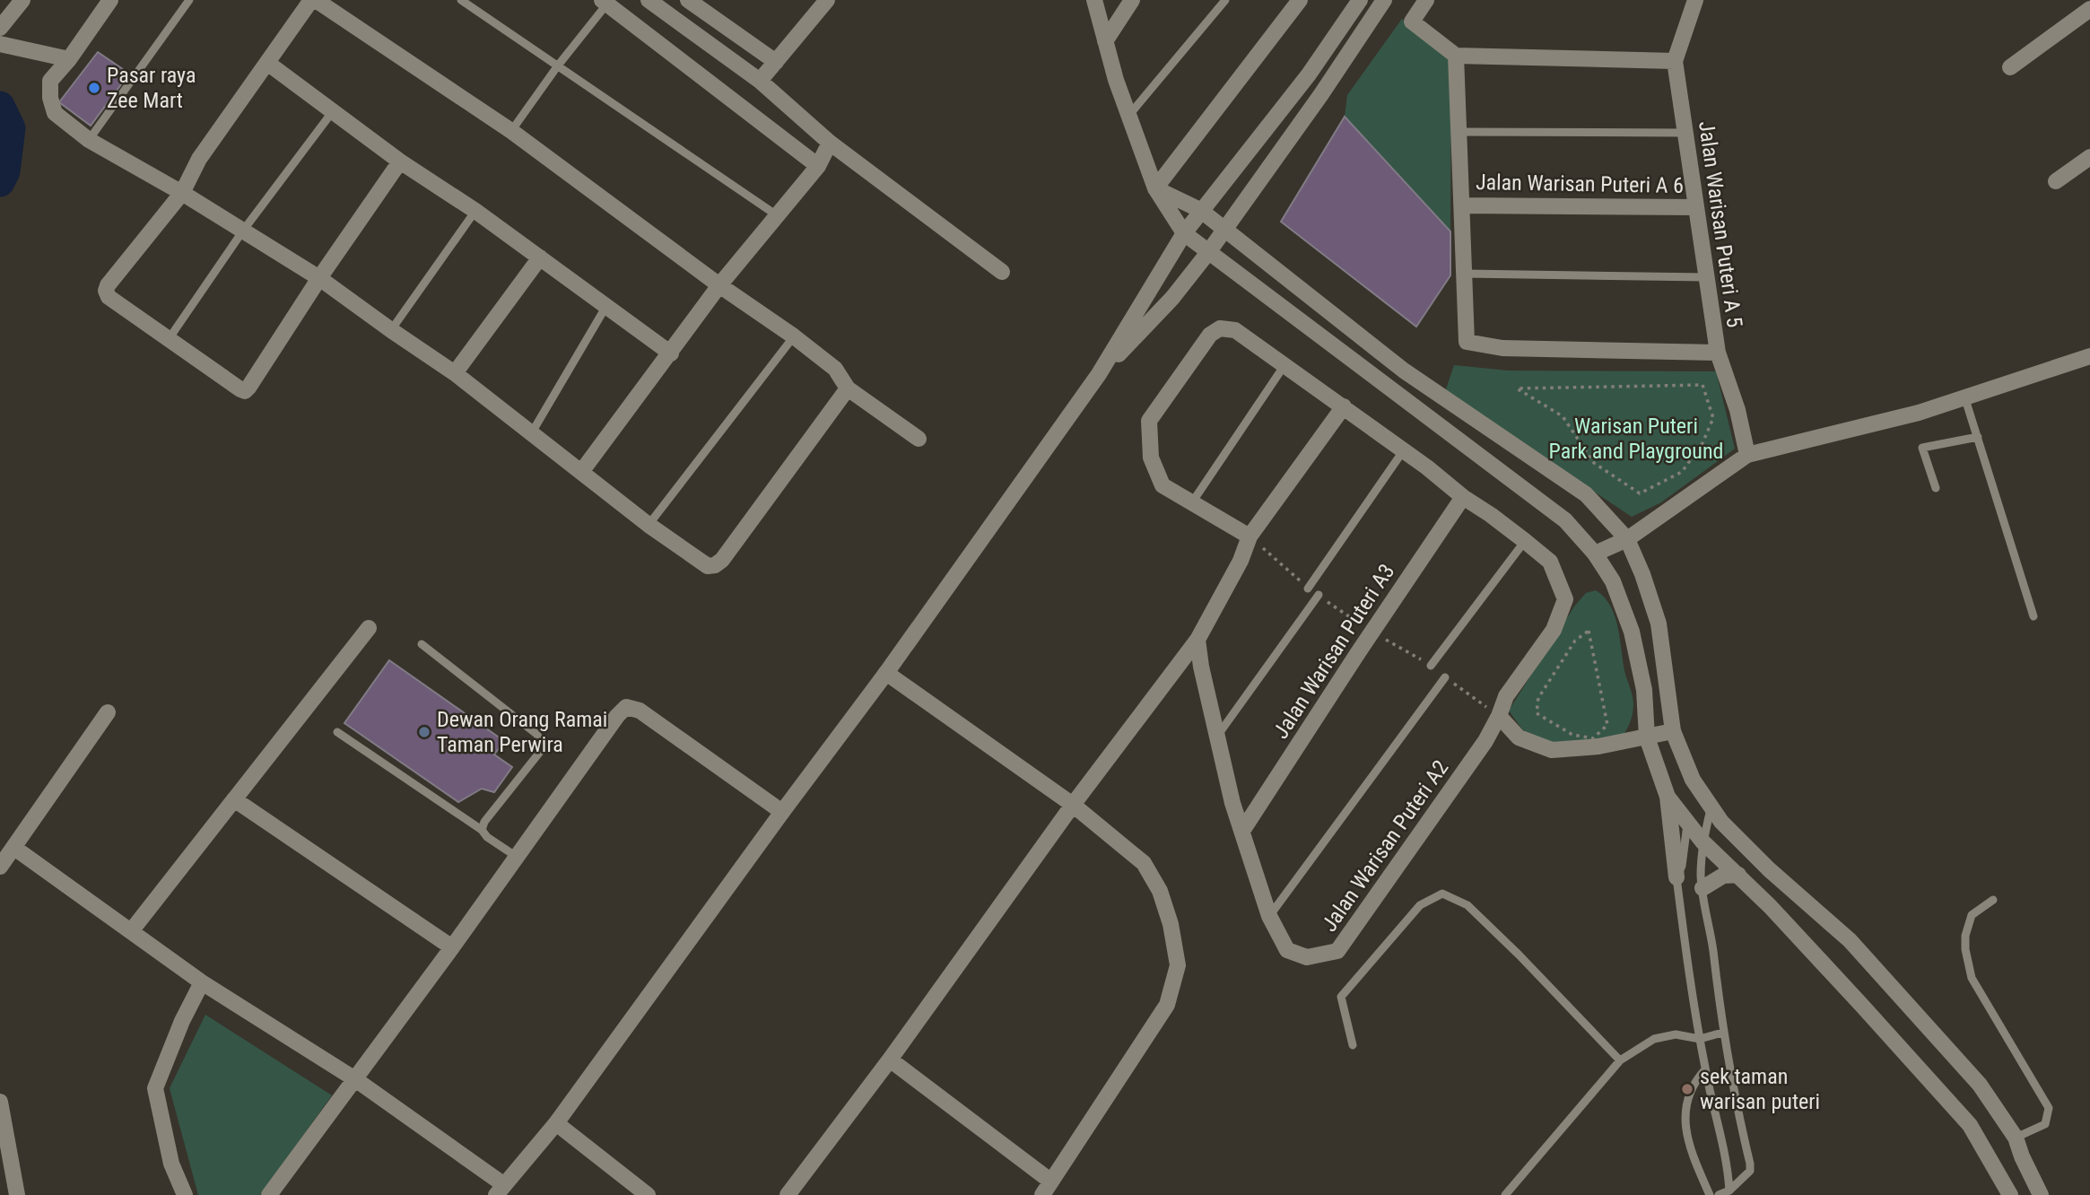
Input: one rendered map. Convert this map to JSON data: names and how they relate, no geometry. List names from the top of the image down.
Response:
{
  "streets": {
    "street": [
      "Jalan Warisan Puteri A 6",
      "Jalan Warisan Puteri A 5",
      "Jalan Warisan Puteri A3",
      "Jalan Warisan Puteri A2"
    ]
  },
  "crossings": [
    ["Jalan Warisan Puteri A 6", "Jalan Warisan Puteri A 5"],
    ["Jalan Warisan Puteri A3", "Jalan Warisan Puteri A2"]
  ],
  "parks": ["Warisan Puteri Park and Playground"],
  "places": ["Pasar raya Zee Mart", "Dewan Orang Ramai Taman Perwira", "sek taman warisan puteri"]
}
